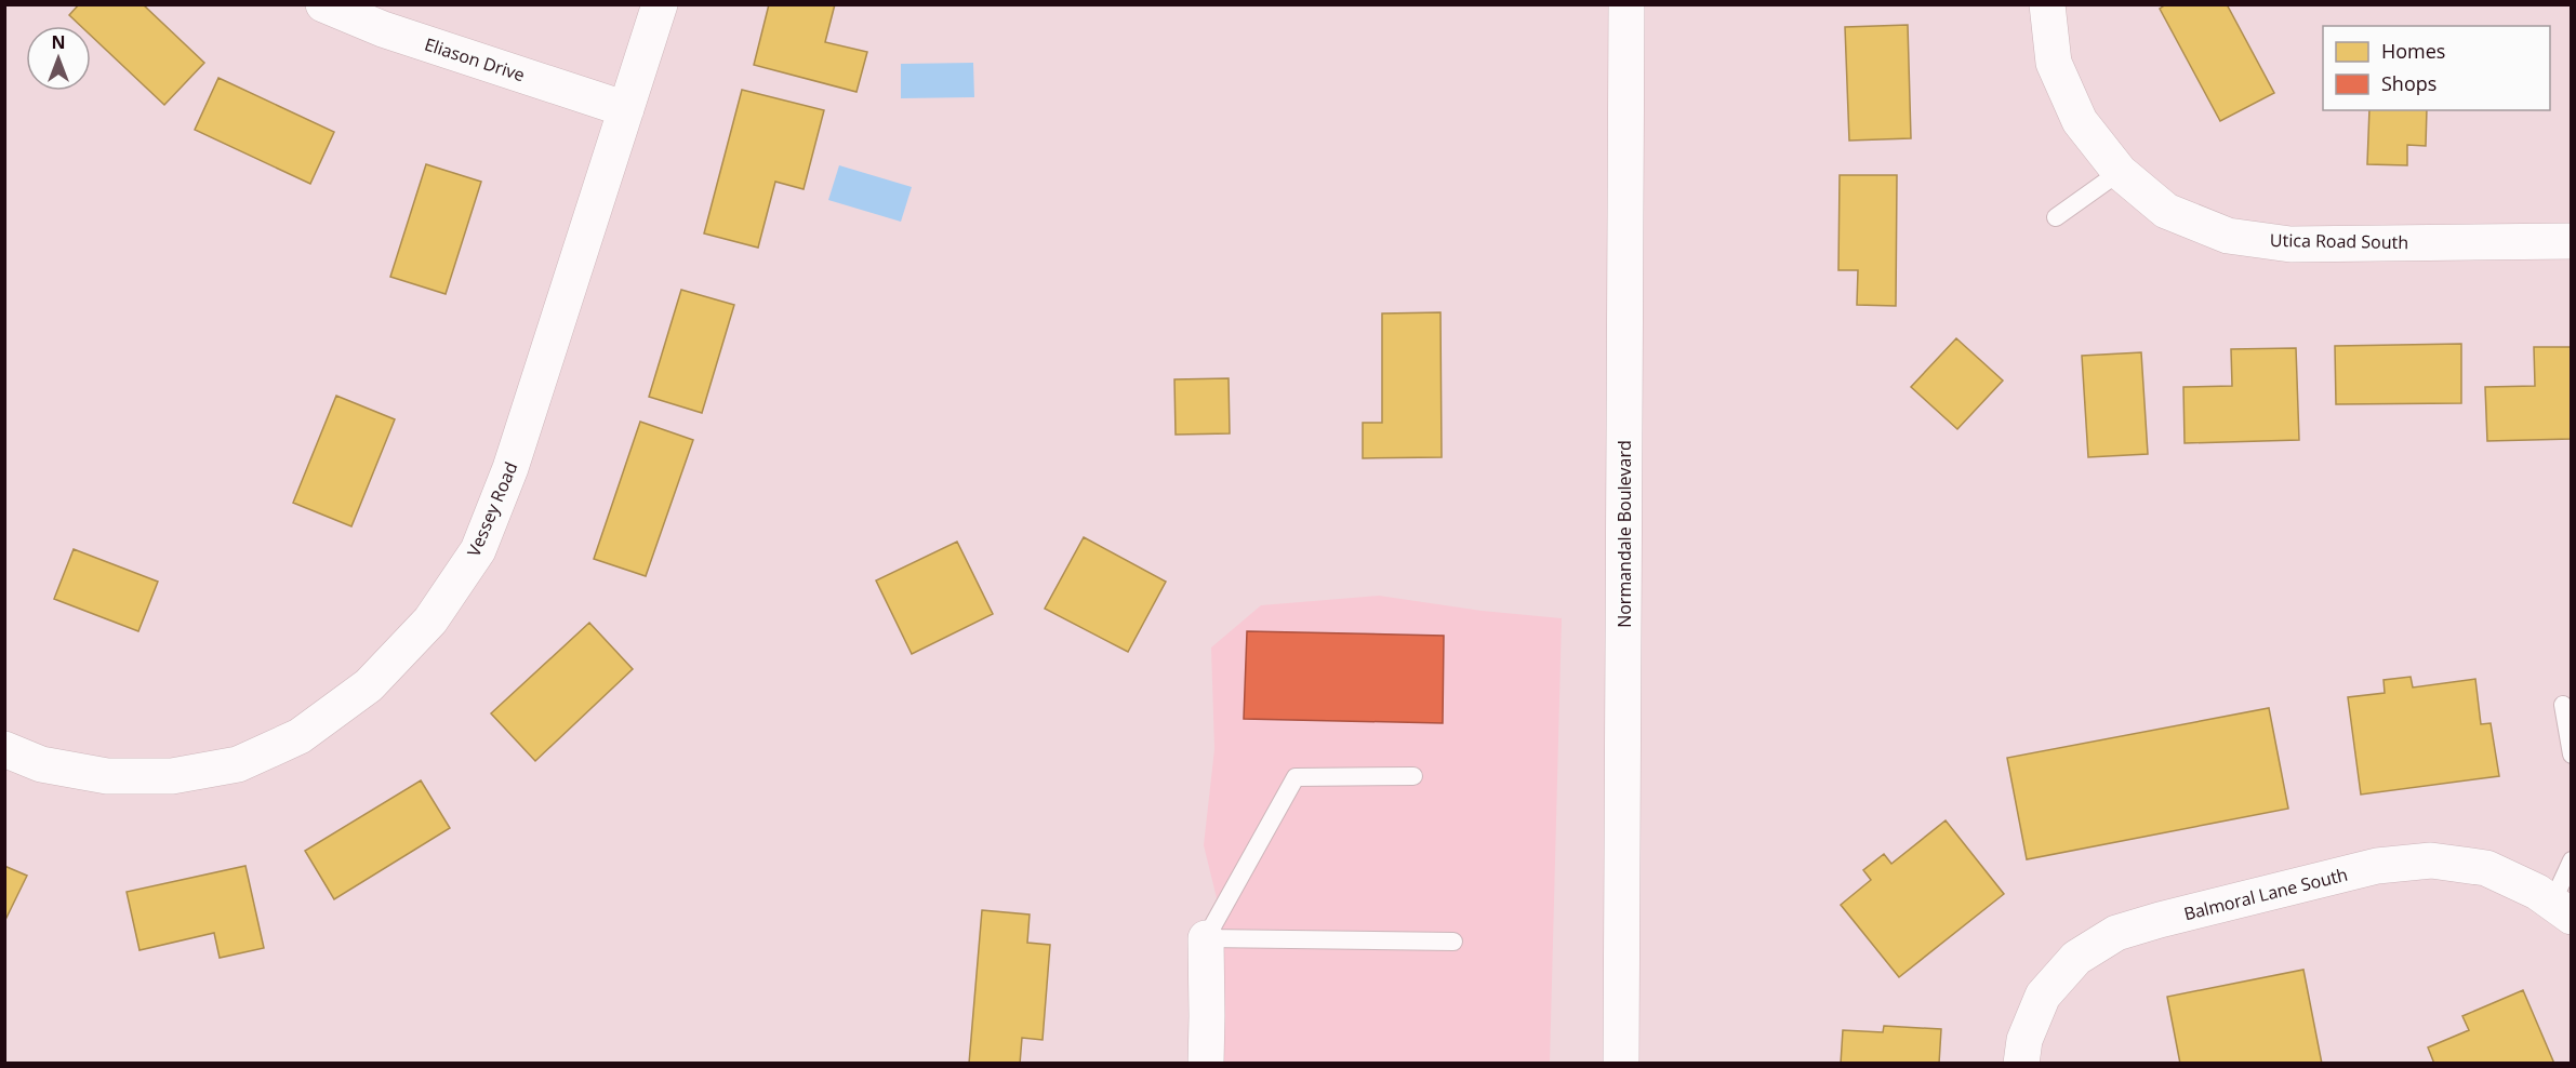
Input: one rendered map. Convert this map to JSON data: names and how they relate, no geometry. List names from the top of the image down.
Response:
{
  "streets": {
    "street": [
      "Eliason Drive",
      "Utica Road South",
      "Vessey Road",
      "Normandale Boulevard",
      "Balmoral Lane South"
    ]
  },
  "crossings": [
    ["Eliason Drive", "Vessey Road"]
  ],
  "legend": ["Homes", "Shops"],
  "north": "top"
}
